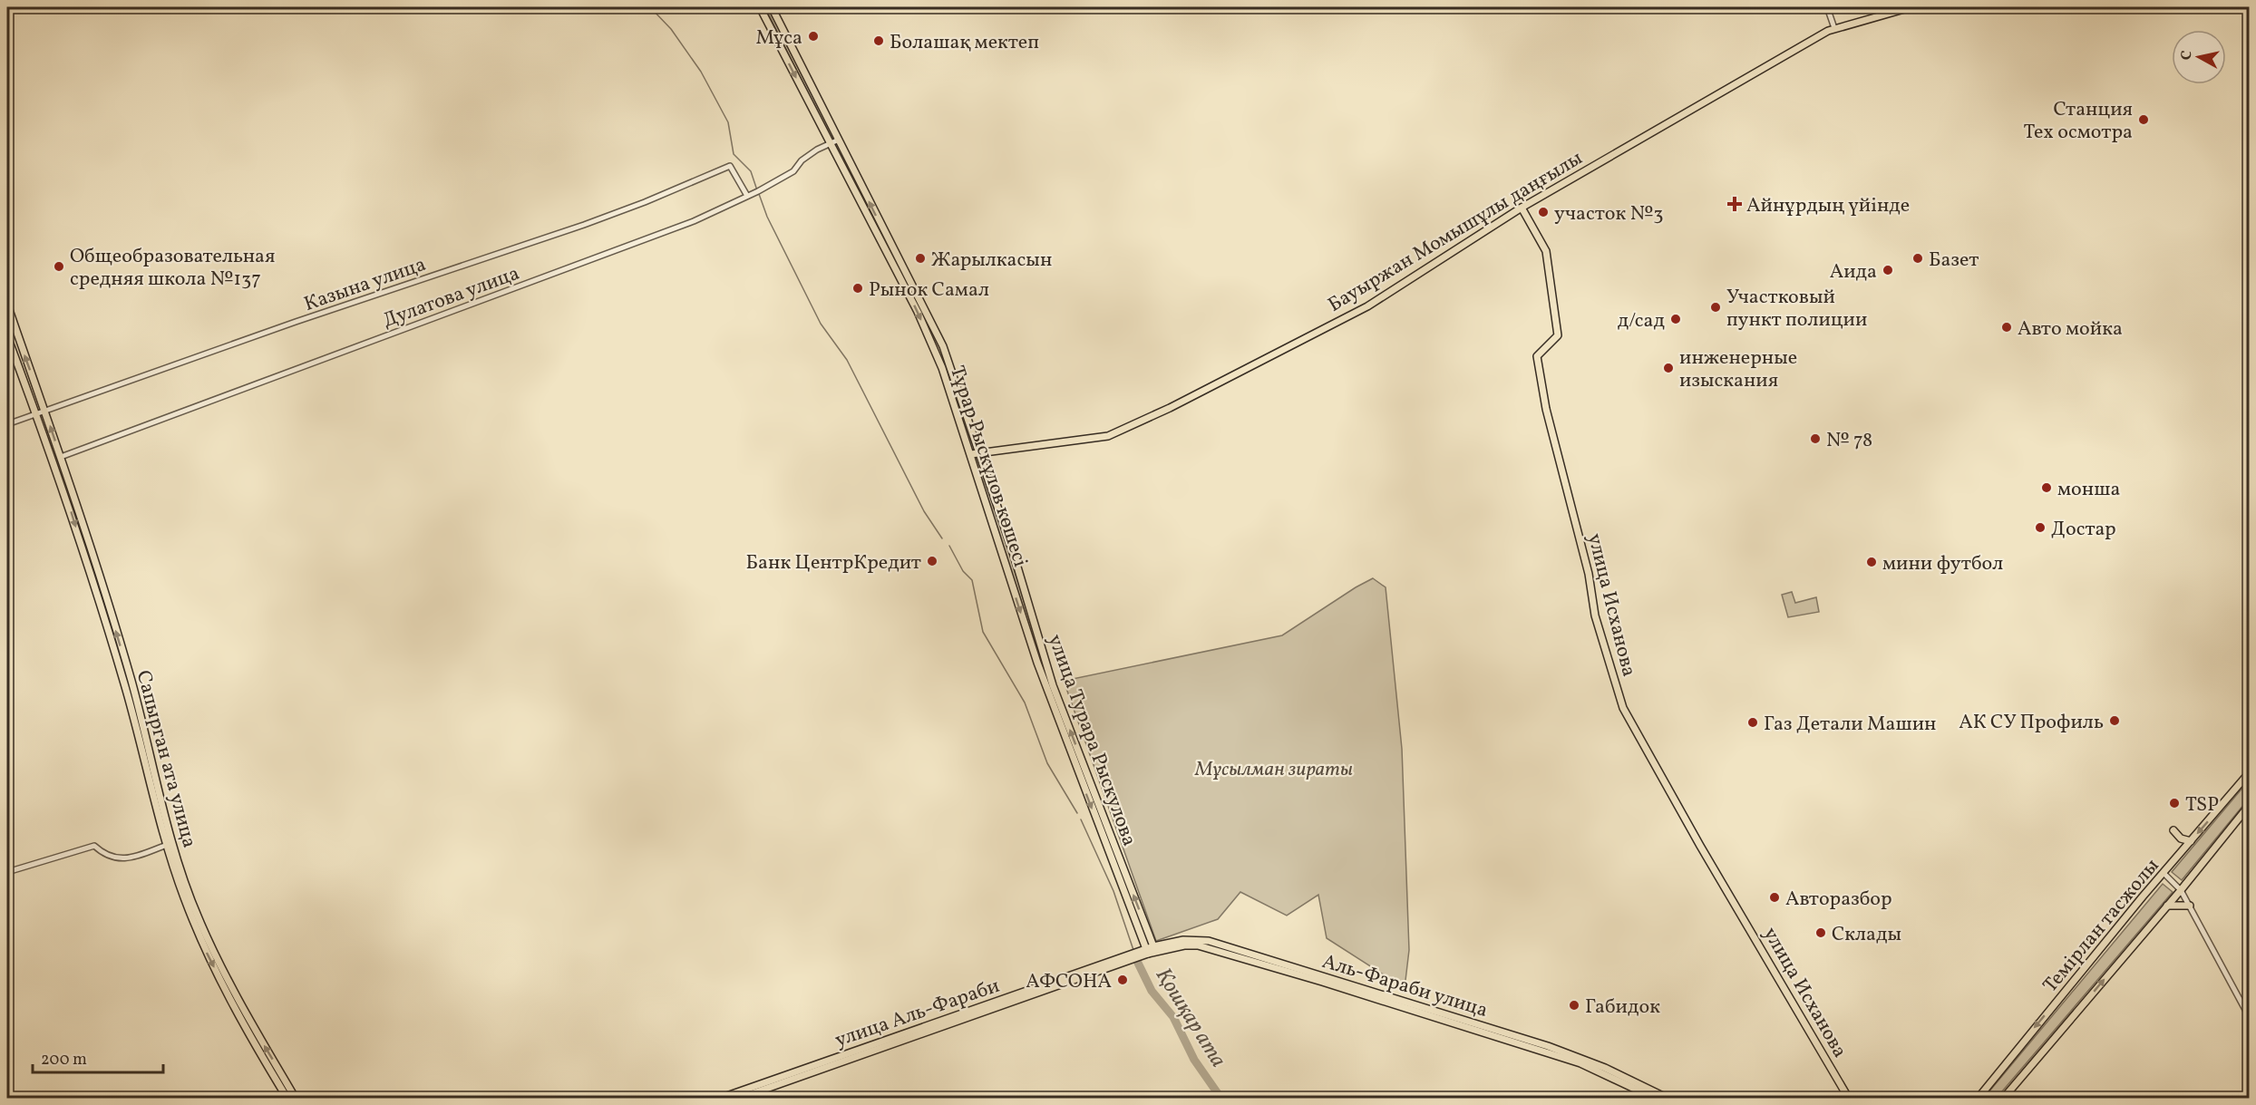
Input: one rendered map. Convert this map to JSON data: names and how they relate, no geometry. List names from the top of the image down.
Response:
{
  "streets": {
    "main road": [
      "Бауыржан Момышұлы даңғылы",
      "Тұрар Рыскұлов көшесі",
      "улица Исханова",
      "улица Турара Рыскулова",
      "Сапырган ата улица",
      "Темірлан тасжолы",
      "Аль-Фараби улица",
      "улица Аль-Фараби"
    ],
    "street": ["Казына улица", "Дулатова улица"]
  },
  "crossings": [
    ["Бауыржан Момышұлы даңғылы", "Тұрар Рыскұлов көшесі"],
    ["Бауыржан Момышұлы даңғылы", "улица Исханова"],
    ["Казына улица", "Дулатова улица"],
    ["Казына улица", "Сапырган ата улица"],
    ["Дулатова улица", "Тұрар Рыскұлов көшесі"],
    ["Дулатова улица", "Сапырган ата улица"],
    ["Тұрар Рыскұлов көшесі", "улица Турара Рыскулова"],
    ["Тұрар Рыскұлов көшесі", "Аль-Фараби улица"],
    ["улица Турара Рыскулова", "Аль-Фараби улица"],
    ["Аль-Фараби улица", "улица Аль-Фараби"]
  ],
  "one_way": ["улица Турара Рыскулова"],
  "water": ["Қошқар ата"],
  "parks": ["Мұсылман зираты"],
  "places": {
    "other": [
      "Мұса",
      "Болашақ мектеп",
      "Станция Тех осмотра",
      "участок №3",
      "Жарылкасын",
      "Базет",
      "Общеобразовательная средняя школа №137",
      "Аида",
      "Рынок Самал",
      "Участковый пункт полиции",
      "д/сад",
      "Авто мойка",
      "инженерные изыскания",
      "№ 78",
      "монша",
      "Достар",
      "Банк ЦентрКредит",
      "мини футбол",
      "АК СУ Профиль",
      "Газ Детали Машин",
      "TSP",
      "Авторазбор",
      "Склады",
      "АФСОНА",
      "Габидок"
    ],
    "health": ["Айнұрдың үйінде"]
  },
  "scale_bar": "200 m",
  "north": "left"
}
